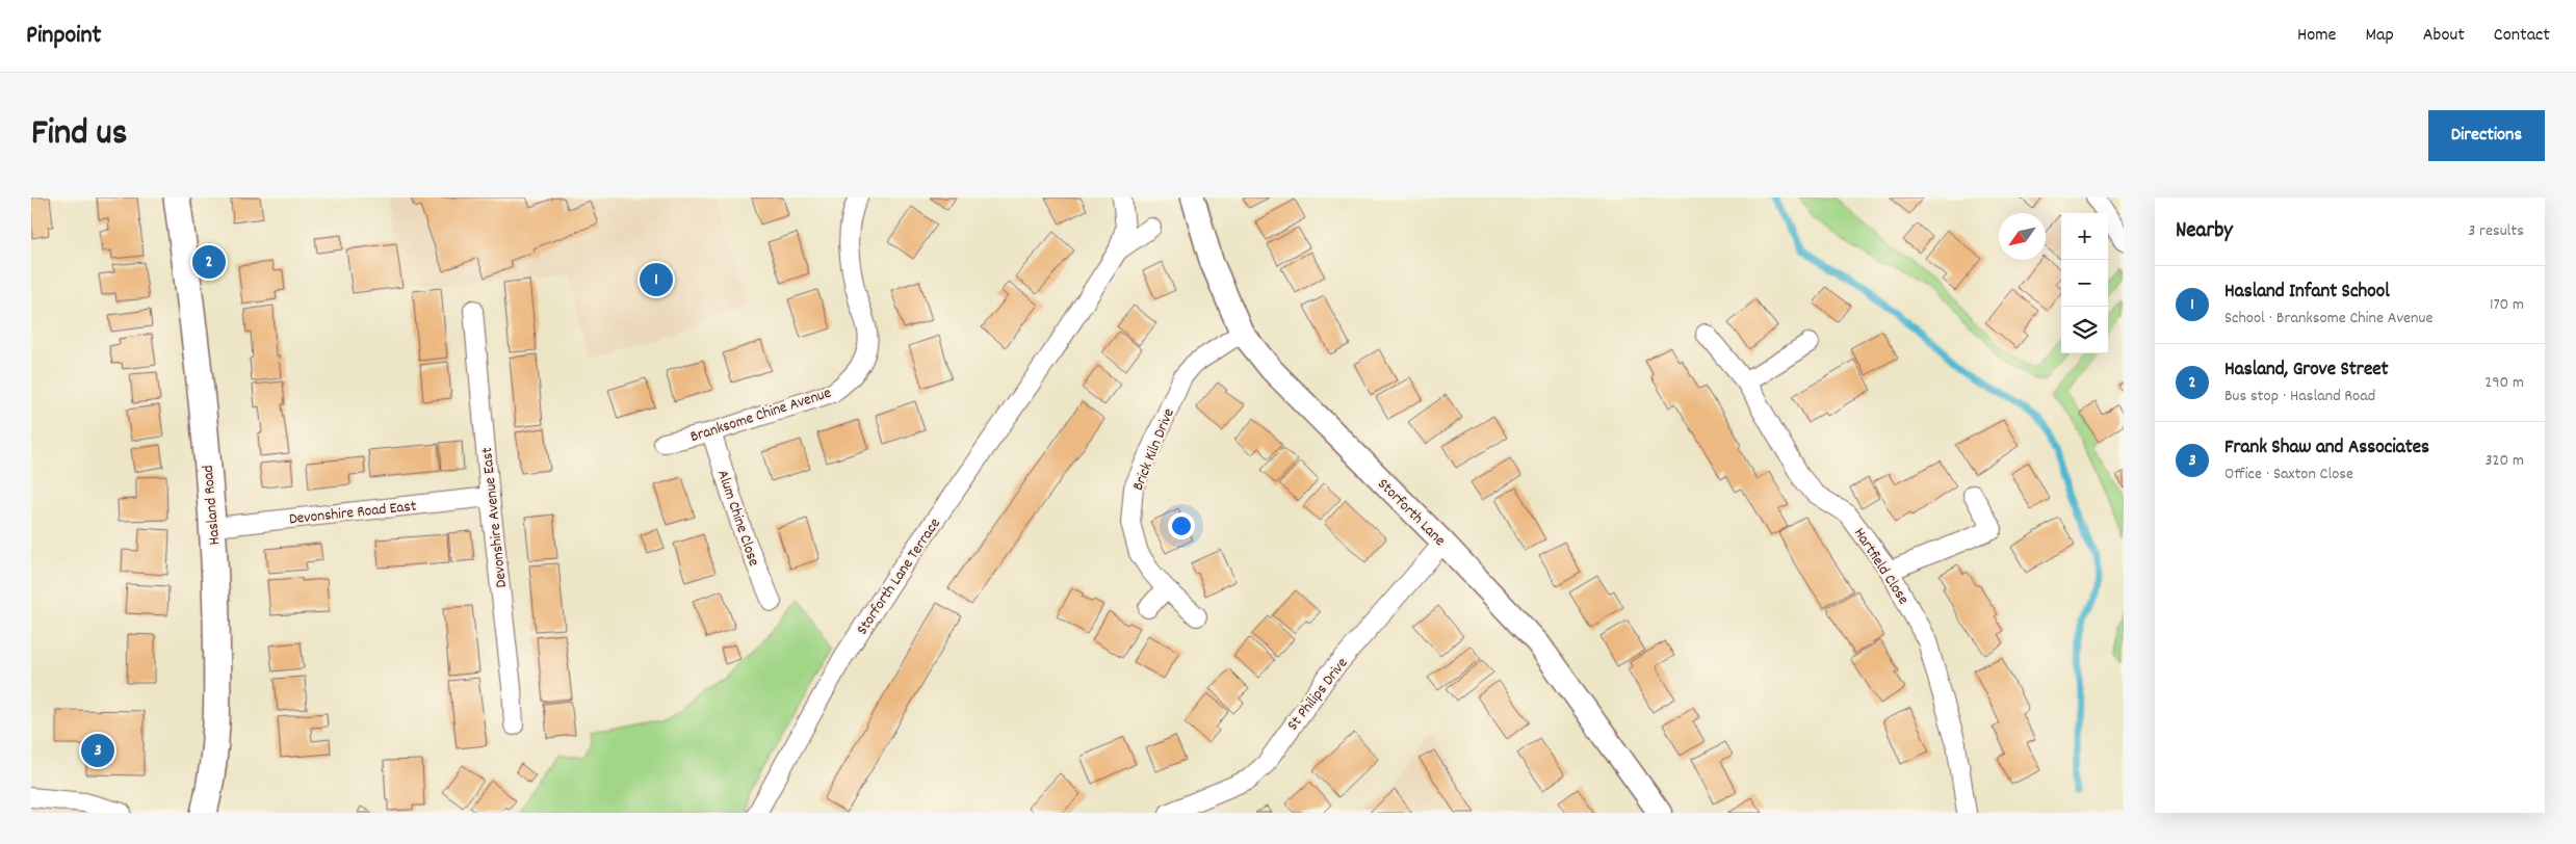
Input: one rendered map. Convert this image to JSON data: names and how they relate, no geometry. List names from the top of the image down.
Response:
{
  "streets": {
    "main road": ["Hasland Road"],
    "street": [
      "Branksome Chine Avenue",
      "Brick Kiln Drive",
      "Devonshire Road East",
      "Storforth Lane",
      "Devonshire Avenue East",
      "Alum Chine Close",
      "Hartfield Close",
      "Storforth Lane Terrace",
      "St Philips Drive"
    ]
  },
  "crossings": [
    ["Branksome Chine Avenue", "Alum Chine Close"],
    ["Brick Kiln Drive", "Storforth Lane"],
    ["Hasland Road", "Devonshire Road East"],
    ["Devonshire Road East", "Devonshire Avenue East"],
    ["Storforth Lane", "St Philips Drive"]
  ],
  "north": "bottom left",
  "page": {
    "header": "Pinpoint",
    "nav": [
      "Home",
      "Map",
      "About",
      "Contact"
    ],
    "title": "Find us",
    "buttons": "Directions",
    "heading": ["Nearby", "3 results"],
    "map_buttons": ["+", "−"],
    "pins": ["2", "1", "3"],
    "list": [
      {
        "mark": "1",
        "name": "Hasland Infant School",
        "note": "School · Branksome Chine Avenue",
        "value": "170 m"
      },
      {
        "mark": "2",
        "name": "Hasland, Grove Street",
        "note": "Bus stop · Hasland Road",
        "value": "290 m"
      },
      {
        "mark": "3",
        "name": "Frank Shaw and Associates",
        "note": "Office · Saxton Close",
        "value": "320 m"
      }
    ]
  }
}
